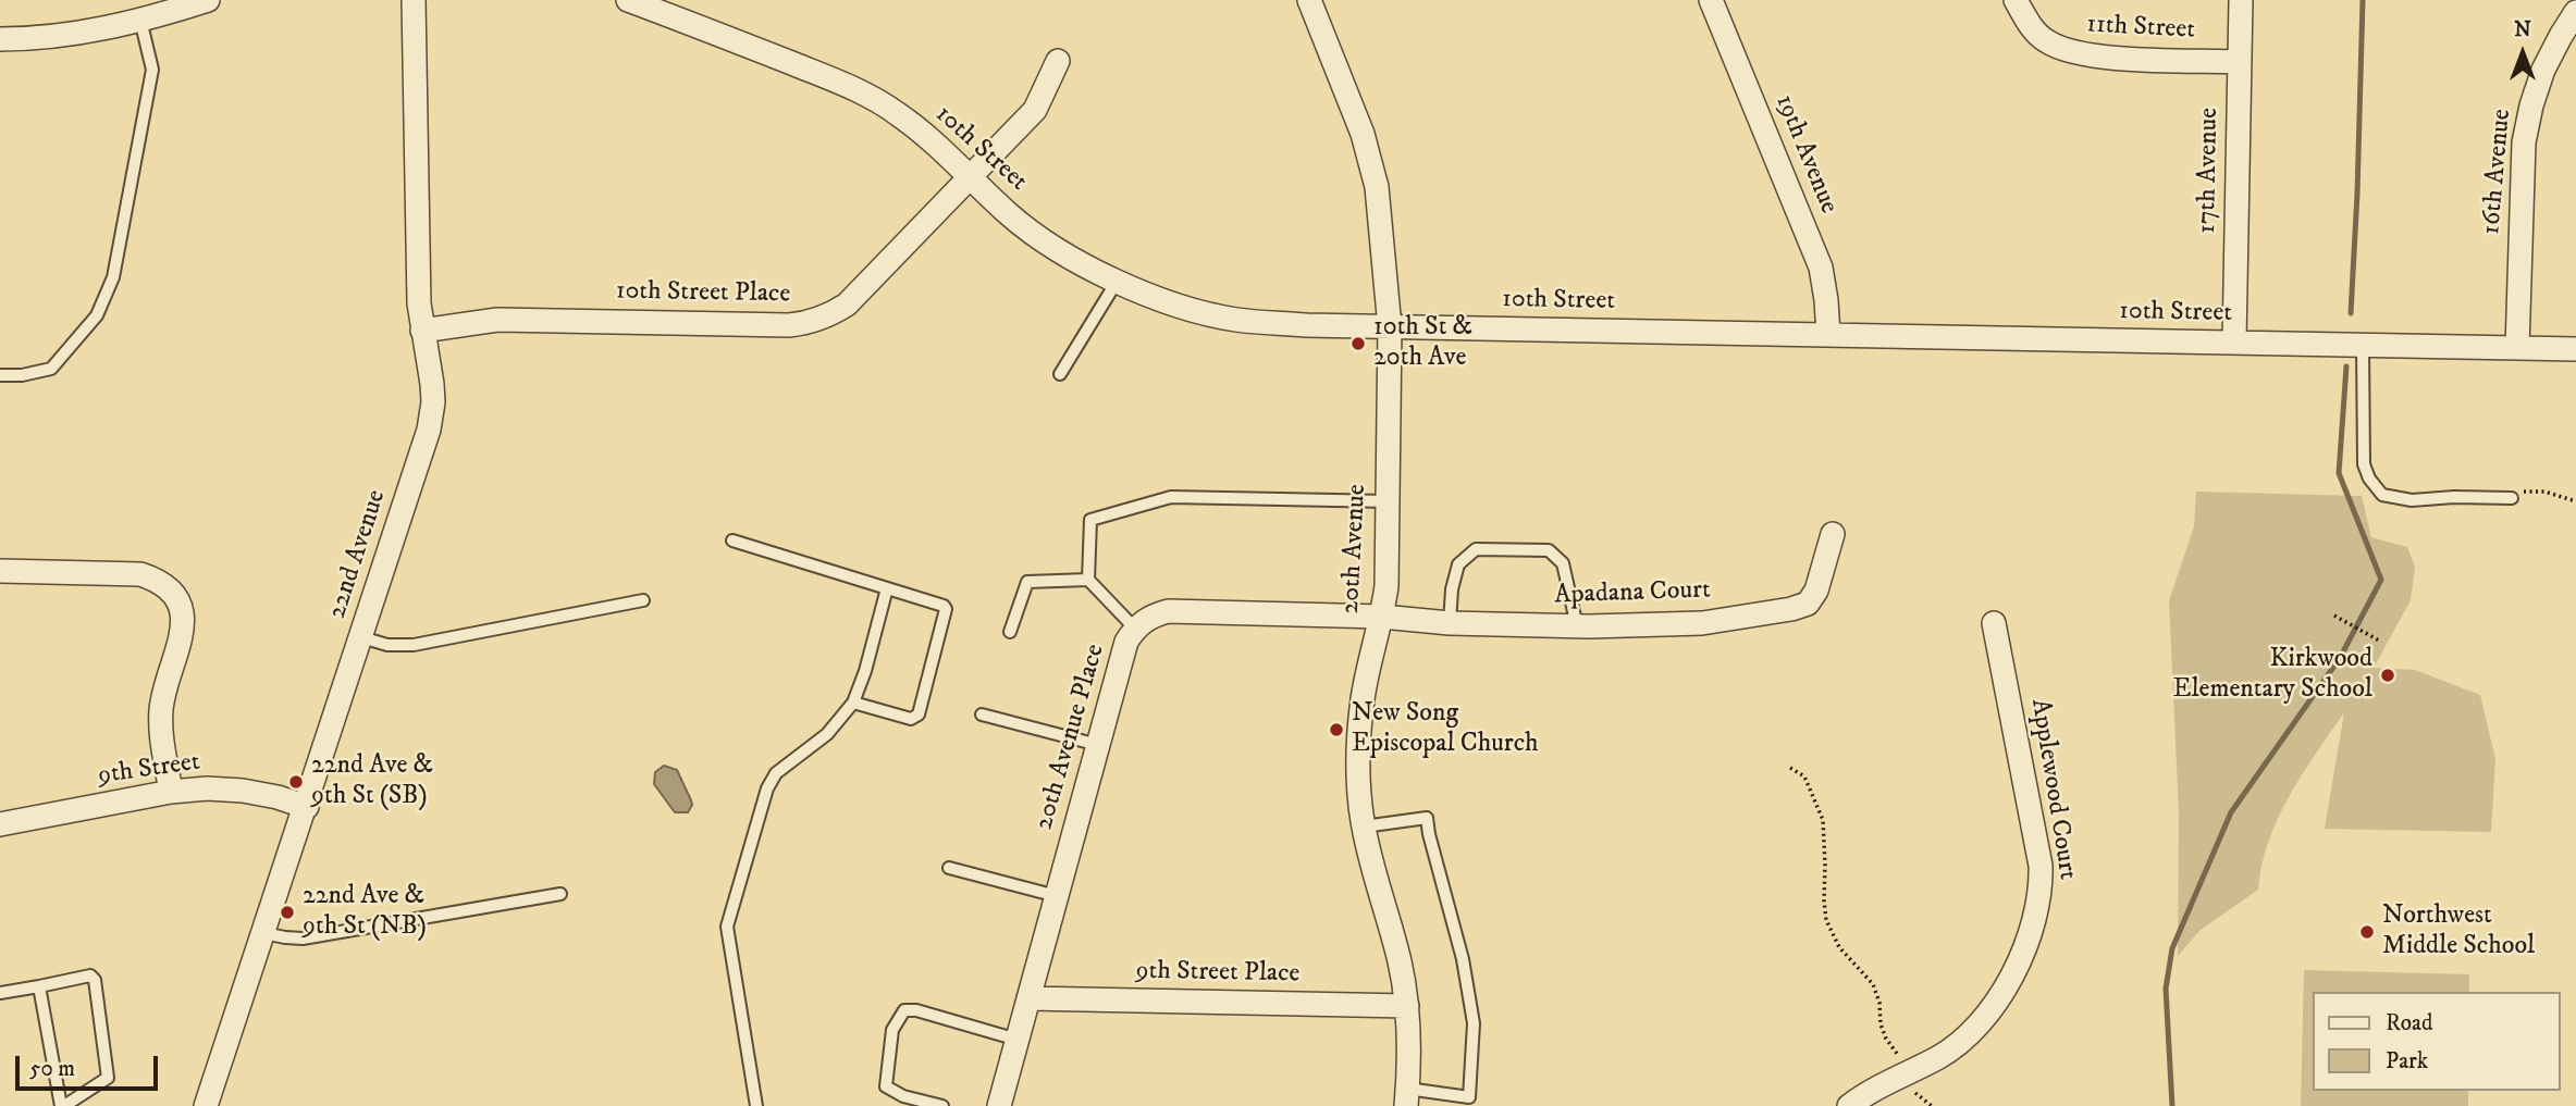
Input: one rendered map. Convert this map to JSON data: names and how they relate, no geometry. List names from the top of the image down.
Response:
{
  "streets": {
    "street": [
      "11th Street",
      "10th Street",
      "19th Avenue",
      "17th Avenue",
      "16th Avenue",
      "10th Street Place",
      "20th Avenue",
      "22nd Avenue",
      "Apadana Court",
      "20th Avenue Place",
      "9th Street",
      "Applewood Court",
      "9th Street Place"
    ]
  },
  "crossings": [
    ["11th Street", "17th Avenue"],
    ["10th Street", "19th Avenue"],
    ["10th Street", "17th Avenue"],
    ["10th Street", "16th Avenue"],
    ["10th Street", "10th Street Place"],
    ["10th Street", "20th Avenue"],
    ["10th Street Place", "22nd Avenue"],
    ["20th Avenue", "Apadana Court"],
    ["20th Avenue", "20th Avenue Place"],
    ["20th Avenue", "9th Street Place"],
    ["22nd Avenue", "9th Street"],
    ["Apadana Court", "20th Avenue Place"],
    ["20th Avenue Place", "9th Street Place"]
  ],
  "places": [
    "10th St & 20th Ave",
    "Kirkwood Elementary School",
    "New Song Episcopal Church",
    "22nd Ave & 9th St (SB)",
    "22nd Ave & 9th St (NB)",
    "Northwest Middle School"
  ],
  "legend": ["Road", "Park"],
  "scale_bar": "50 m",
  "north": "top"
}
